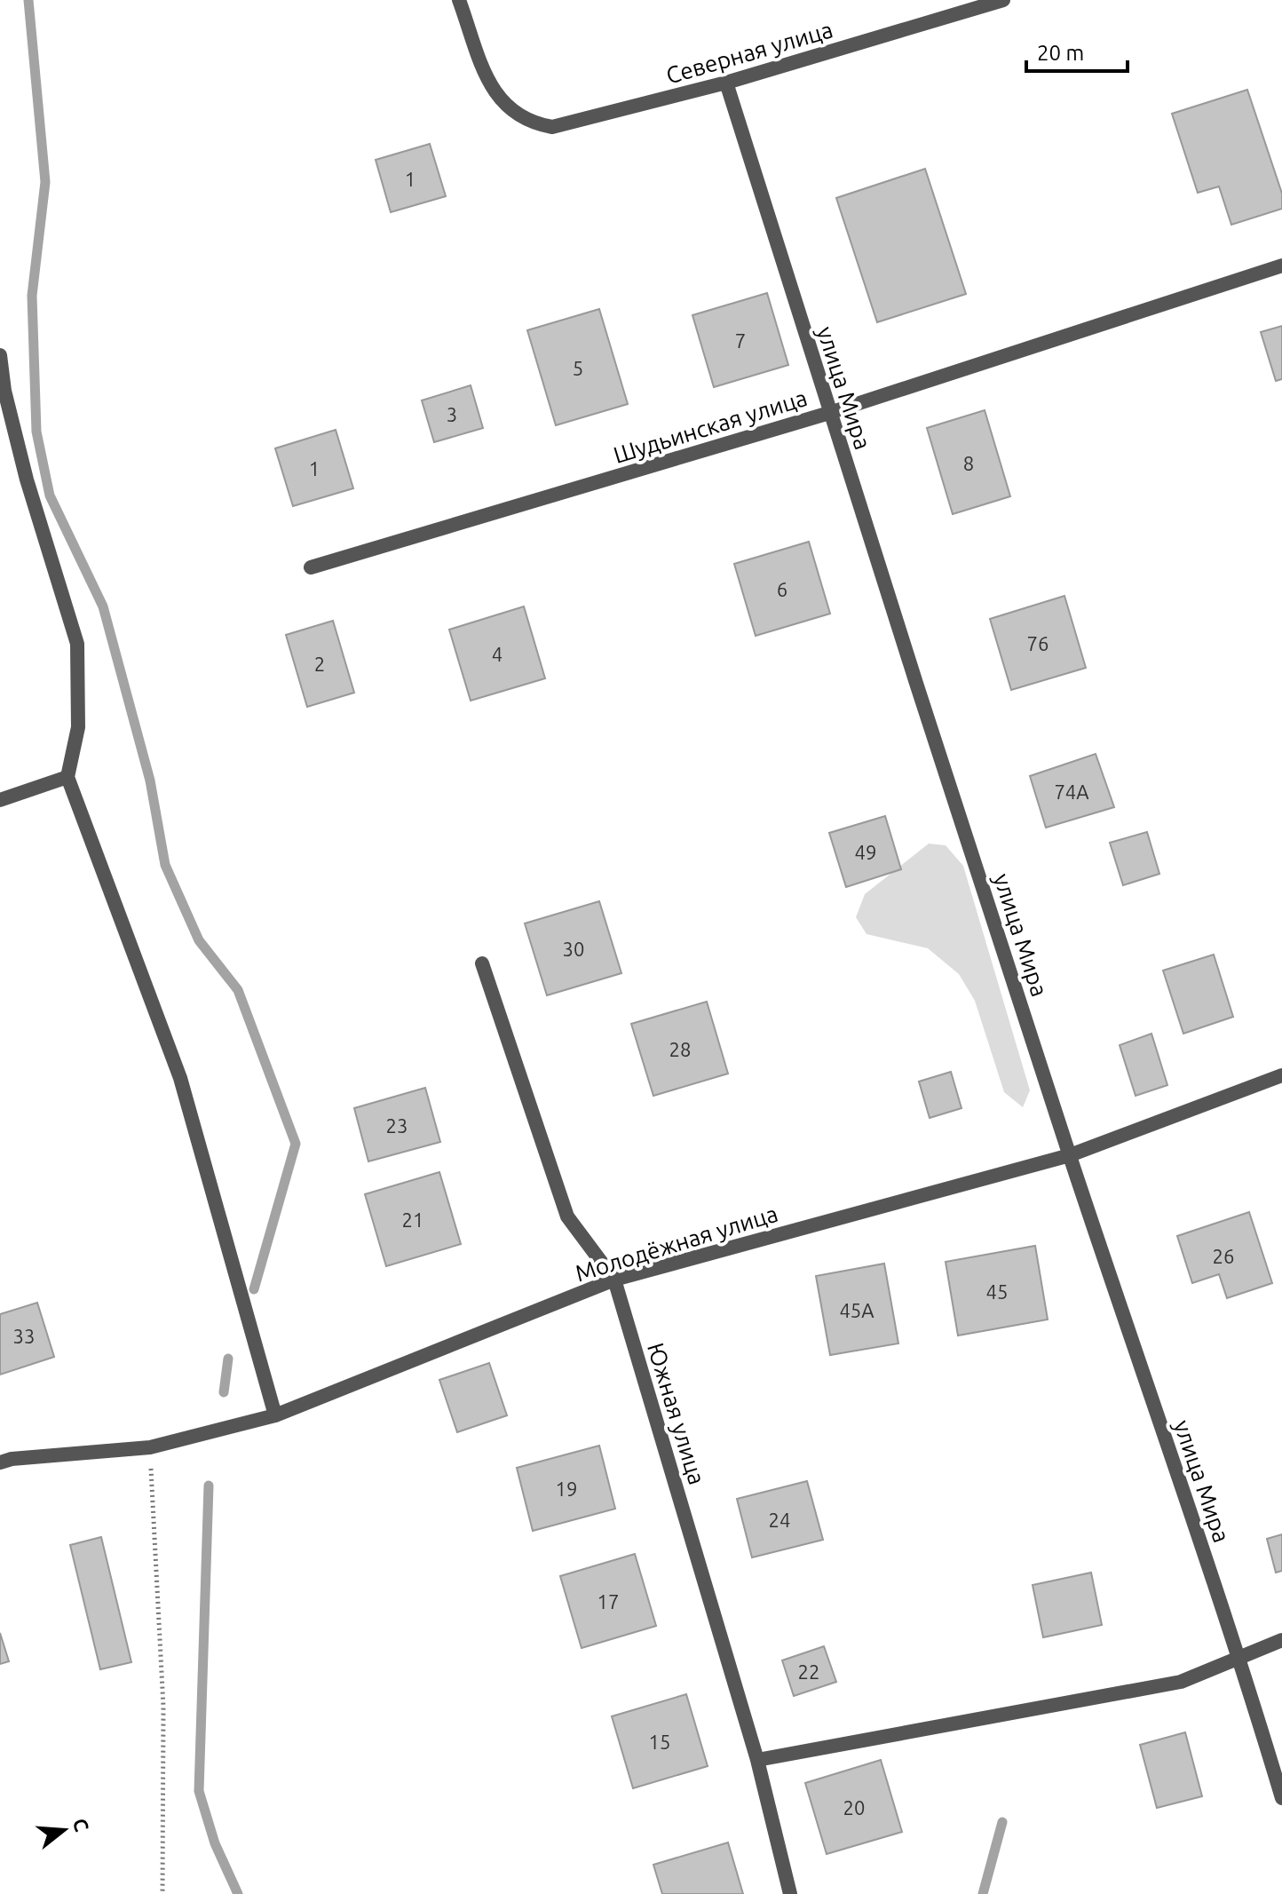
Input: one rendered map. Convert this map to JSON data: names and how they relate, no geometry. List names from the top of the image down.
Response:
{
  "streets": {
    "street": [
      "Северная улица",
      "улица Мира",
      "Шудьинская улица",
      "Молодёжная улица",
      "Южная улица"
    ]
  },
  "crossings": [
    ["Северная улица", "улица Мира"],
    ["улица Мира", "Шудьинская улица"],
    ["улица Мира", "Молодёжная улица"],
    ["Молодёжная улица", "Южная улица"]
  ],
  "house_numbers": [
    "1",
    "7",
    "5",
    "3",
    "8",
    "1",
    "6",
    "76",
    "4",
    "2",
    "74А",
    "49",
    "30",
    "28",
    "23",
    "21",
    "26",
    "45",
    "45А",
    "33",
    "19",
    "24",
    "17",
    "22",
    "15",
    "20"
  ],
  "scale_bar": "20 m",
  "north": "right"
}
